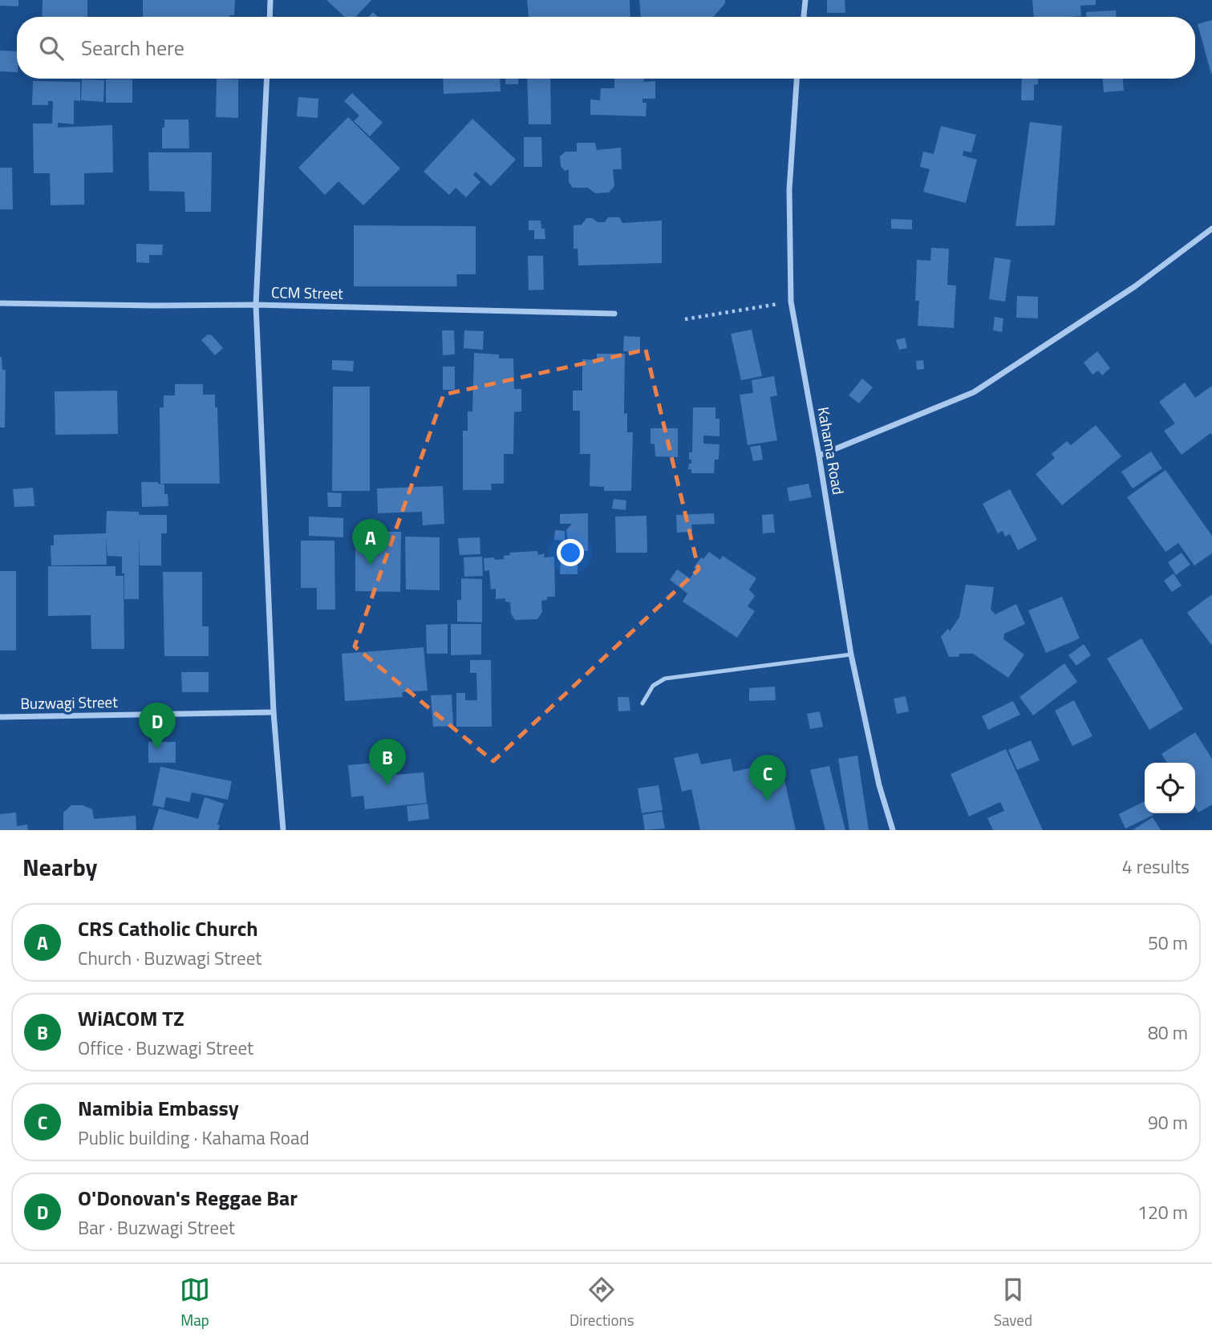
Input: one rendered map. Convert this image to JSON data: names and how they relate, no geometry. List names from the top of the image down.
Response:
{
  "streets": {
    "street": ["CCM Street", "Kahama Road", "Buzwagi Street"]
  },
  "page": {
    "search": "Search here",
    "pins": [
      "A",
      "D",
      "B",
      "C"
    ],
    "heading": ["Nearby", "4 results"],
    "list": [
      {
        "mark": "A",
        "name": "CRS Catholic Church",
        "note": "Church · Buzwagi Street",
        "value": "50 m"
      },
      {
        "mark": "B",
        "name": "WiACOM TZ",
        "note": "Office · Buzwagi Street",
        "value": "80 m"
      },
      {
        "mark": "C",
        "name": "Namibia Embassy",
        "note": "Public building · Kahama Road",
        "value": "90 m"
      },
      {
        "mark": "D",
        "name": "O'Donovan's Reggae Bar",
        "note": "Bar · Buzwagi Street",
        "value": "120 m"
      }
    ],
    "nav": ["Map", "Directions", "Saved"]
  }
}
